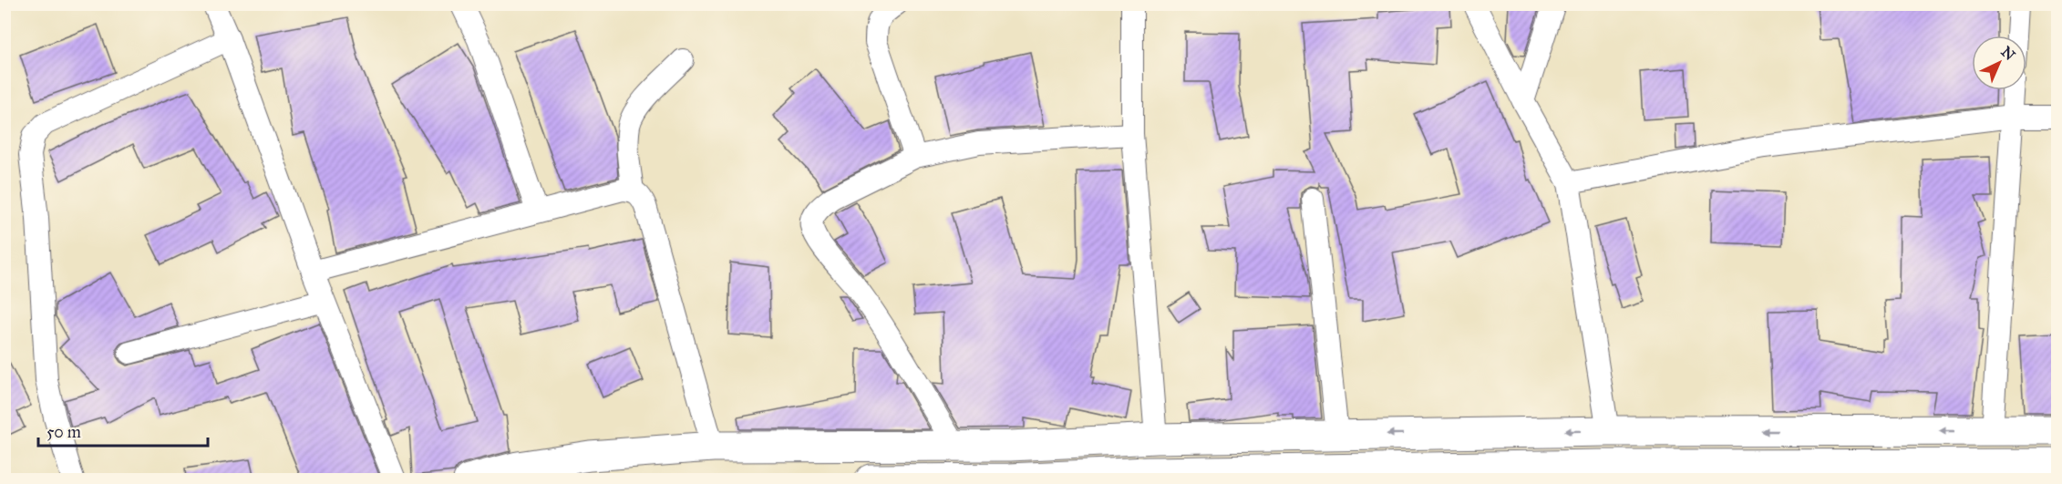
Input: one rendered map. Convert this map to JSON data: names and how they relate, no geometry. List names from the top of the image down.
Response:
{
  "scale_bar": "50 m",
  "north": "top right"
}
